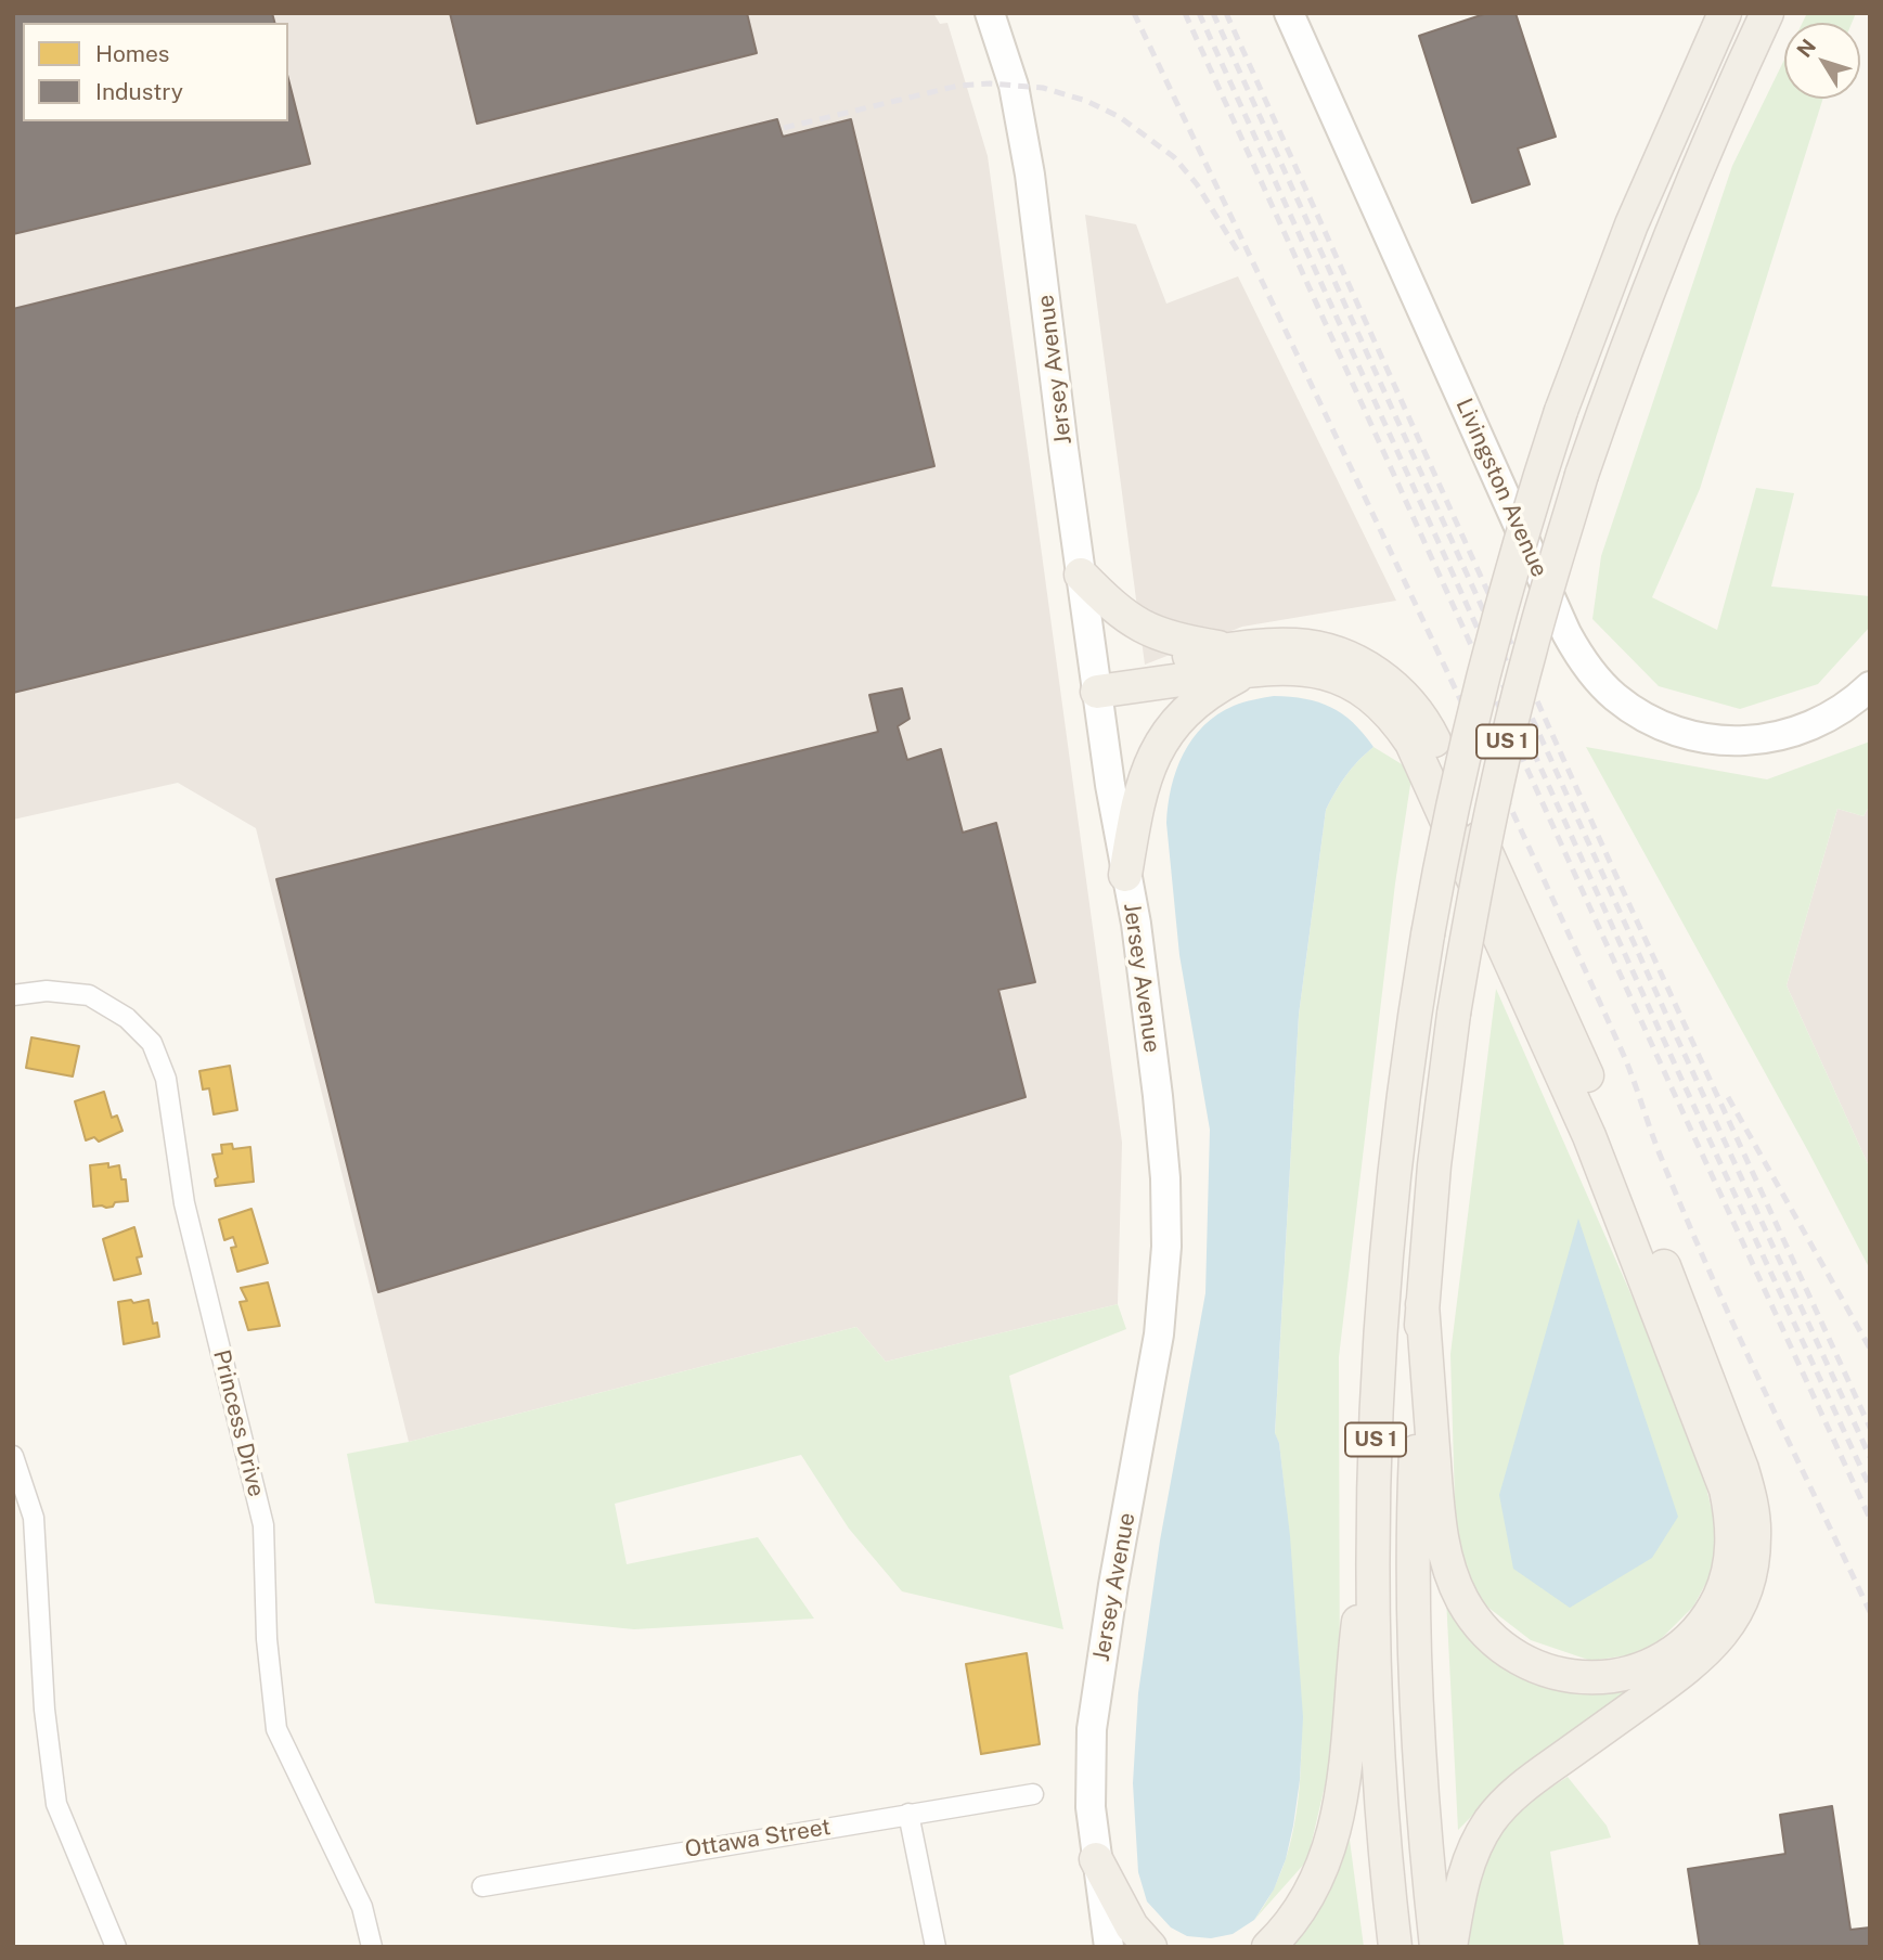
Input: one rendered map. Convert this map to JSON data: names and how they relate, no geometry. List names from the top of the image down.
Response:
{
  "streets": {
    "highway": ["US 1"],
    "main road": ["Jersey Avenue", "Livingston Avenue"],
    "street": ["Princess Drive", "Ottawa Street"]
  },
  "legend": ["Homes", "Industry"],
  "north": "top left"
}
